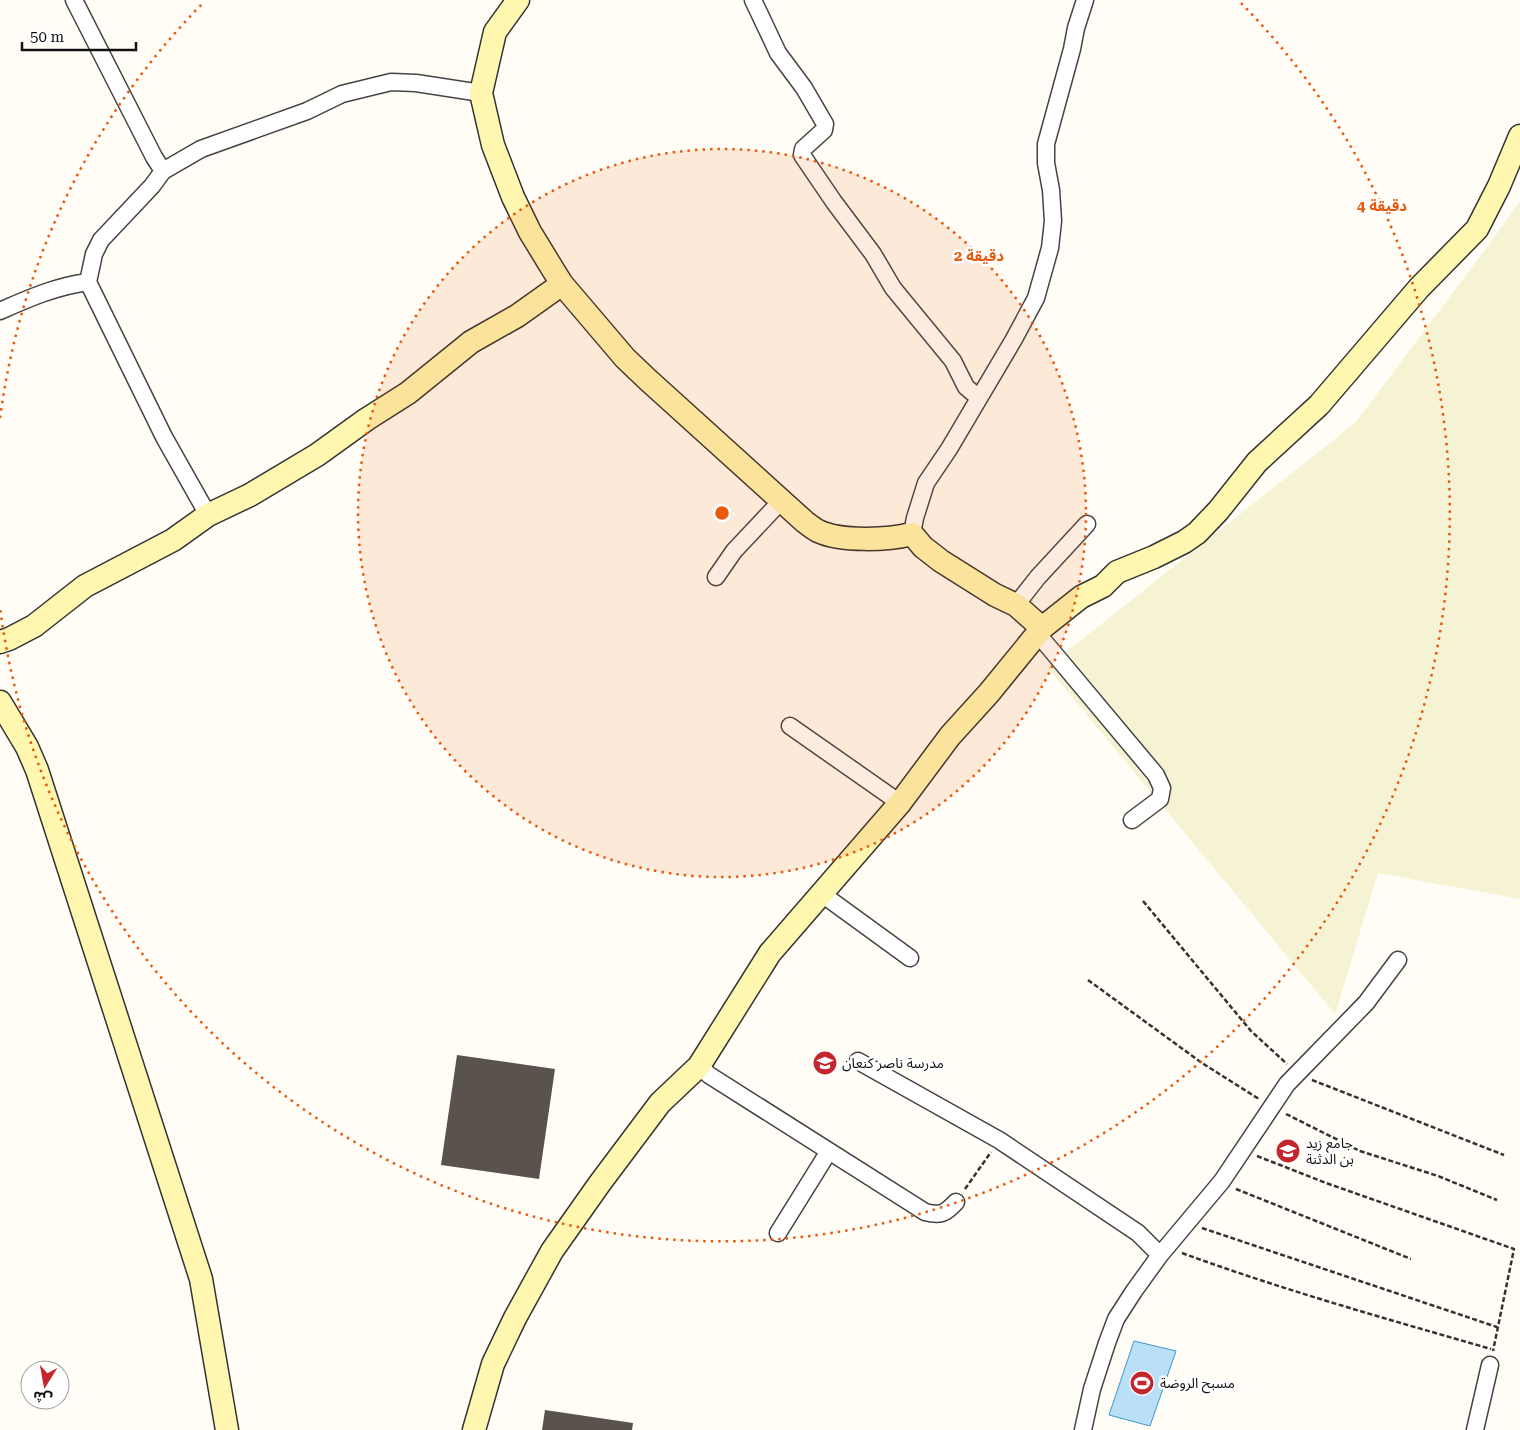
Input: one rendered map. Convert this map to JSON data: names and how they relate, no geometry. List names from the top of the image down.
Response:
{
  "places": {
    "school or university": ["مدرسة ناصر كنعان", "جامع زيد بن الدثنة"],
    "sports": ["مسبح الروضة"]
  },
  "scale_bar": "50 m",
  "north": "bottom",
  "rings": ["4 دقيقة", "2 دقيقة"]
}
